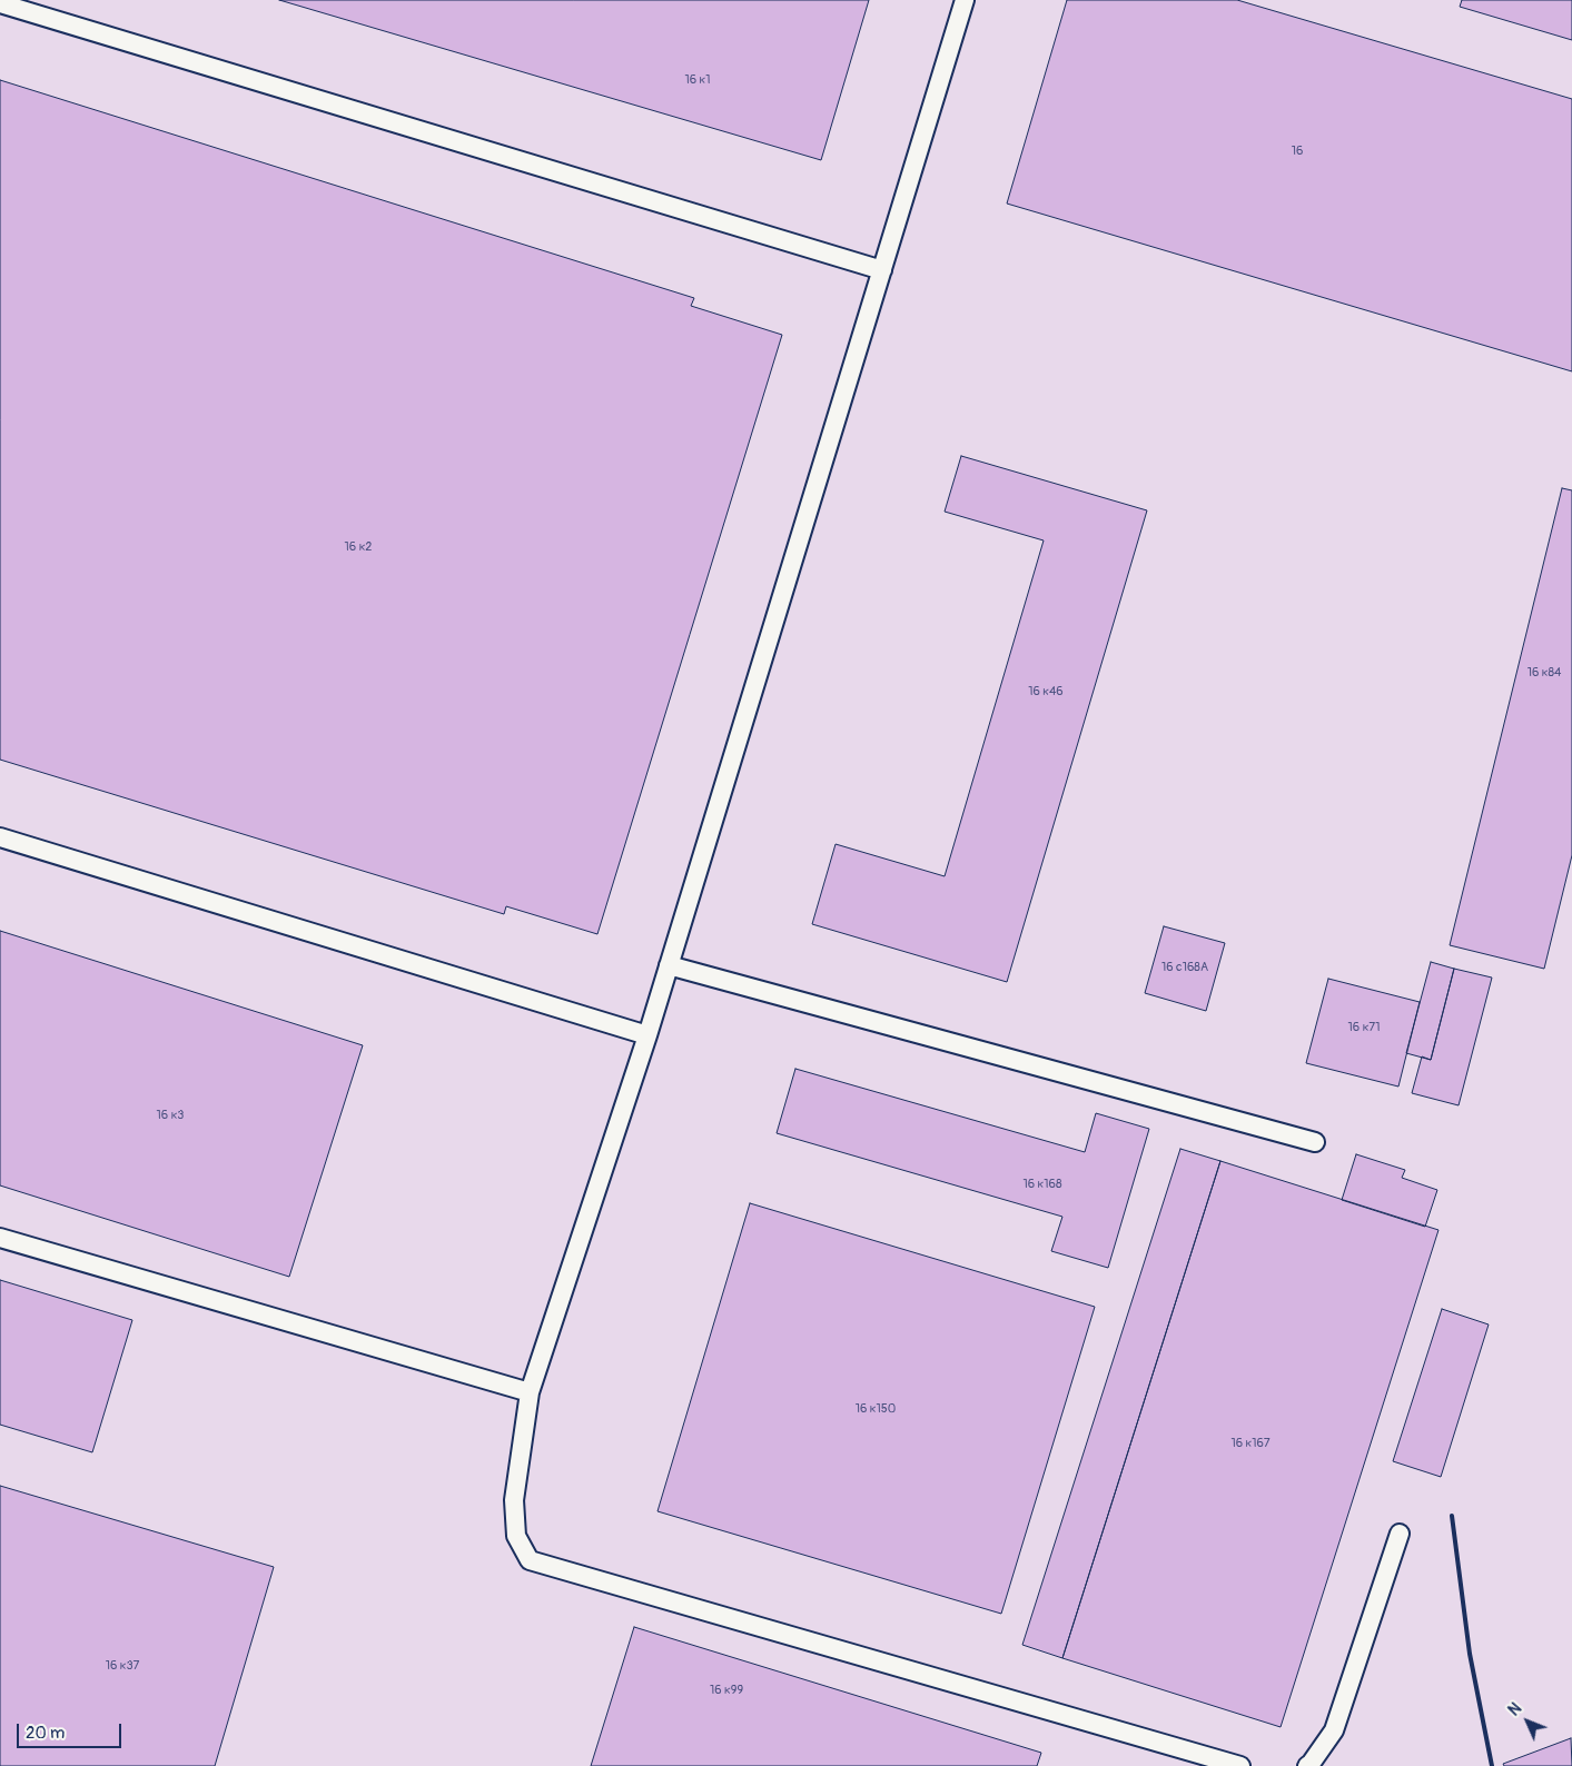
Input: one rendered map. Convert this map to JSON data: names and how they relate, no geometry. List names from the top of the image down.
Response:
{
  "house_numbers": [
    "16 к1",
    "16",
    "16 к2",
    "16 к84",
    "16 к46",
    "16 c168A",
    "16 к71",
    "16 к3",
    "16 к168",
    "16 к150",
    "16 к167",
    "16 к37",
    "16 к99"
  ],
  "scale_bar": "20 m",
  "north": "top left"
}
